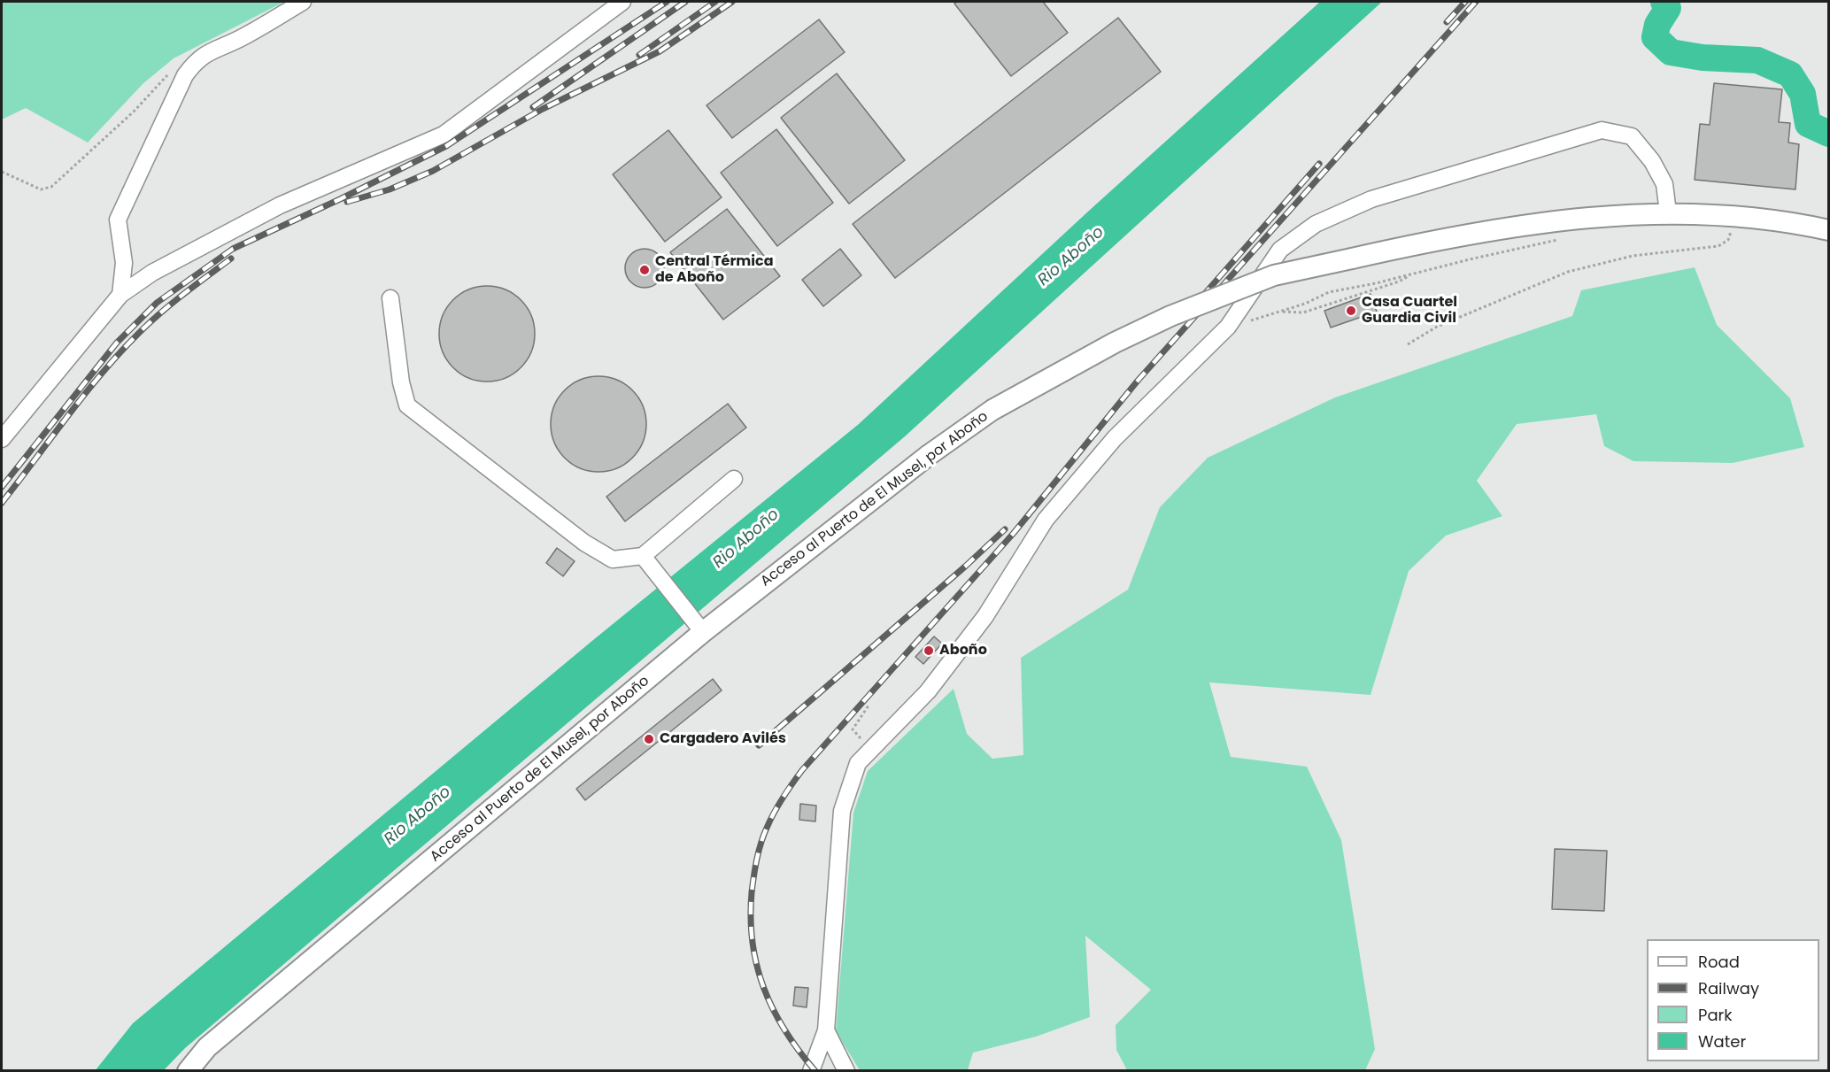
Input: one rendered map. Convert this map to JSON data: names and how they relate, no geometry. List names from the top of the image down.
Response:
{
  "streets": {
    "street": ["Acceso al Puerto de El Musel, por Aboño"]
  },
  "water": ["Rio Aboño"],
  "places": [
    "Central Térmica de Aboño",
    "Casa Cuartel Guardia Civil",
    "Aboño",
    "Cargadero Avilés"
  ],
  "legend": [
    "Road",
    "Railway",
    "Park",
    "Water"
  ]
}
